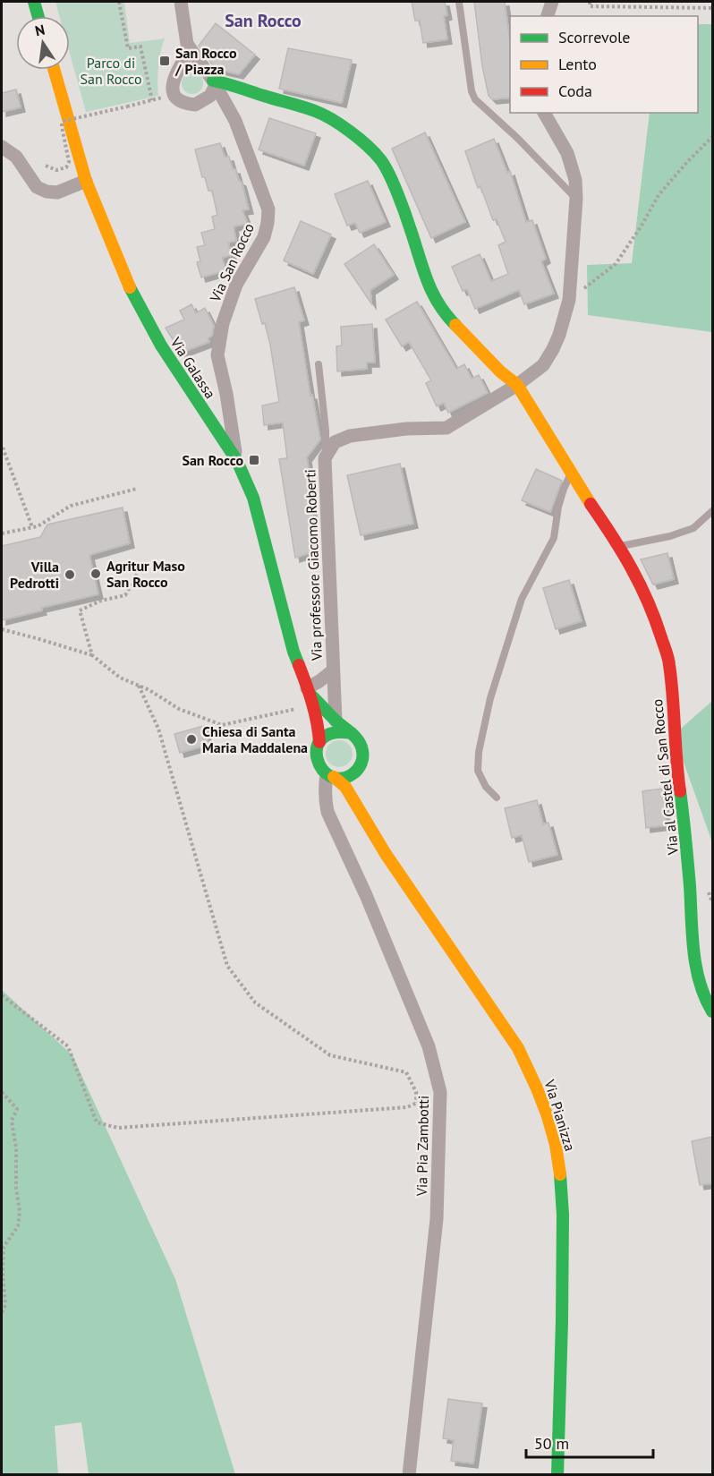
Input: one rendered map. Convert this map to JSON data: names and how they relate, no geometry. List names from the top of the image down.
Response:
{
  "streets": {
    "main road": ["Via Galassa", "Via al Castel di San Rocco", "Via Pianizza"],
    "street": ["Via San Rocco", "Via professore Giacomo Roberti", "Via Pia Zambotti"]
  },
  "crossings": [
    ["Via San Rocco", "Via Galassa"],
    ["Via San Rocco", "Via al Castel di San Rocco"],
    ["Via Galassa", "Via professore Giacomo Roberti"],
    ["Via Galassa", "Via Pianizza"],
    ["Via Galassa", "Via Pia Zambotti"],
    ["Via professore Giacomo Roberti", "Via al Castel di San Rocco"],
    ["Via Pianizza", "Via Pia Zambotti"]
  ],
  "districts": ["San Rocco"],
  "parks": ["Parco di San Rocco"],
  "places": {
    "transit": ["San Rocco / Piazza", "San Rocco"],
    "other": ["Agritur Maso San Rocco", "Villa Pedrotti", "Chiesa di Santa Maria Maddalena"]
  },
  "legend": ["Scorrevole", "Lento", "Coda"],
  "scale_bar": "50 m",
  "north": "top"
}
